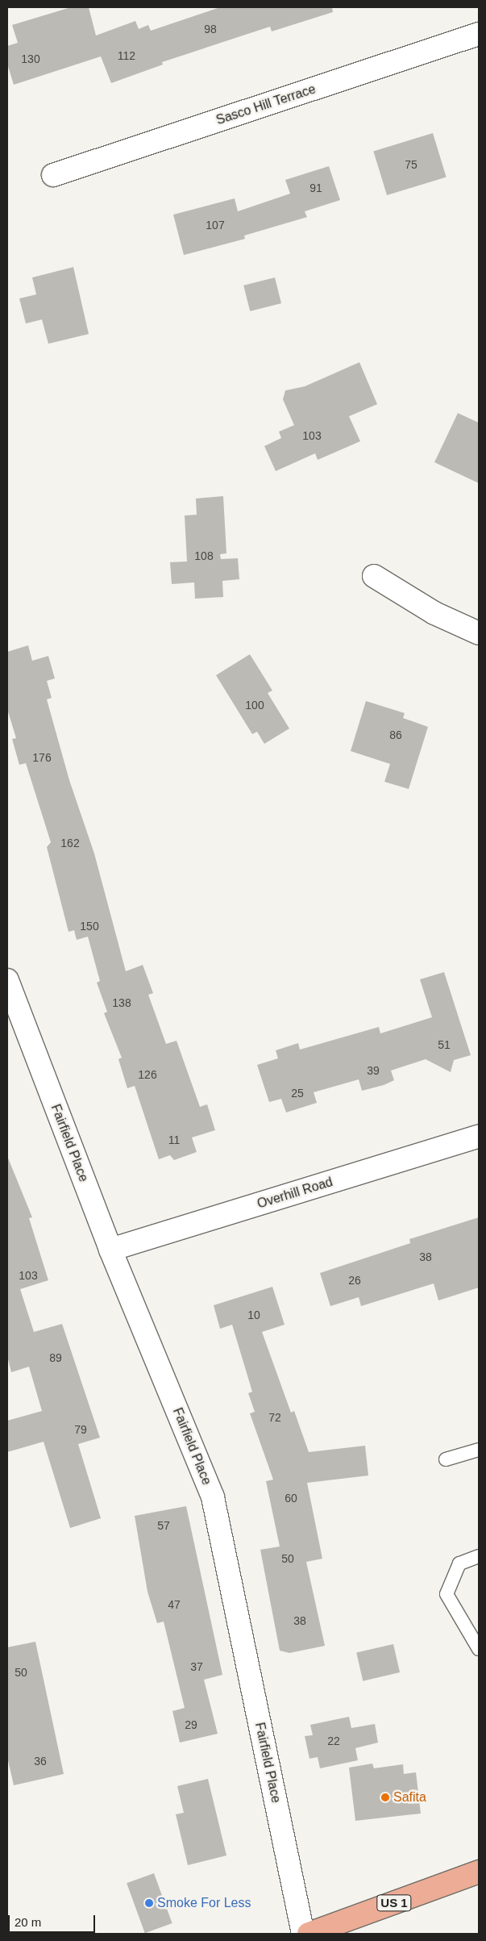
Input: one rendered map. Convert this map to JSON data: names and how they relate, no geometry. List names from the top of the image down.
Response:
{
  "streets": {
    "main road": ["US 1"],
    "street": ["Sasco Hill Terrace", "Fairfield Place", "Overhill Road"]
  },
  "crossings": [
    ["Fairfield Place", "Overhill Road"]
  ],
  "places": ["Safita", "Smoke For Less"],
  "house_numbers": [
    "98",
    "112",
    "130",
    "75",
    "91",
    "107",
    "103",
    "108",
    "100",
    "86",
    "176",
    "162",
    "150",
    "138",
    "51",
    "39",
    "126",
    "25",
    "11",
    "38",
    "103",
    "26",
    "10",
    "89",
    "72",
    "79",
    "60",
    "57",
    "50",
    "47",
    "38",
    "37",
    "50",
    "29",
    "22",
    "36"
  ],
  "scale_bar": "20 m"
}
